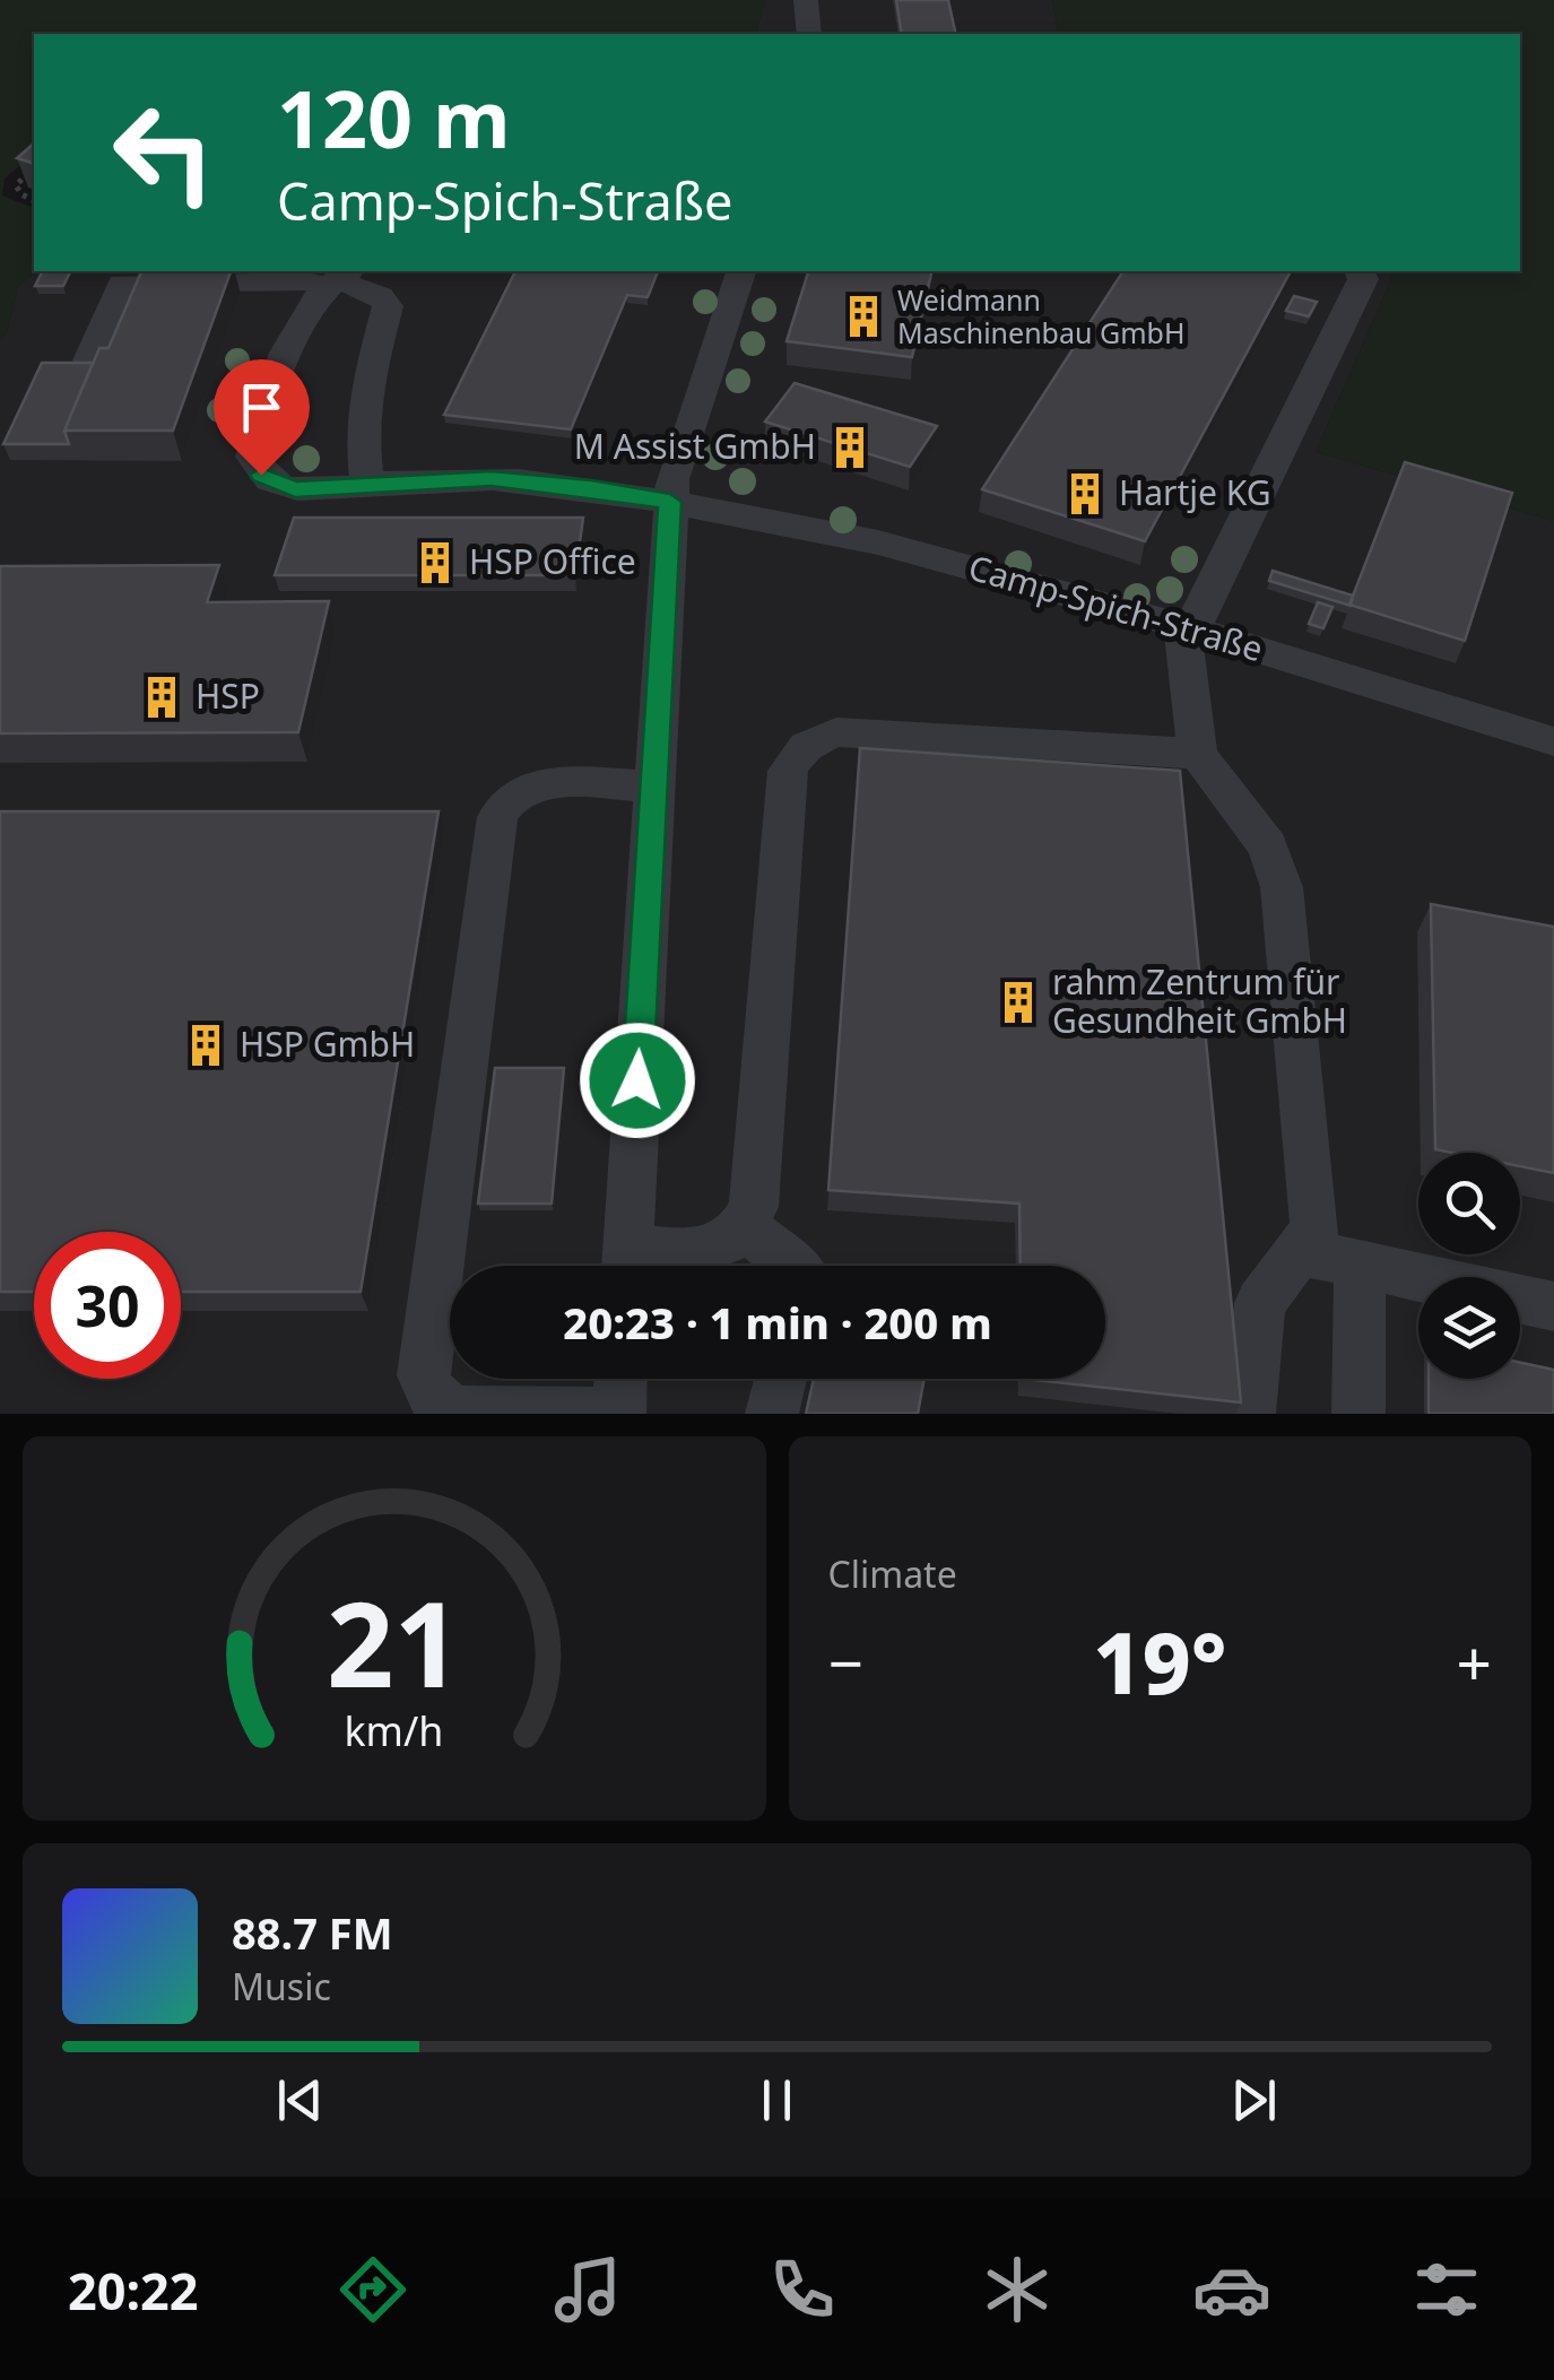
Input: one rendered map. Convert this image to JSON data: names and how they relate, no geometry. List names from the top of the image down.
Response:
{
  "streets": {
    "street": ["Camp-Spich-Straße"]
  },
  "places": {
    "building": [
      "Weidmann Maschinenbau GmbH",
      "M Assist GmbH",
      "Hartje KG",
      "HSP Office",
      "HSP",
      "rahm Zentrum für Gesundheit GmbH",
      "HSP GmbH"
    ]
  },
  "page": {
    "turn": ["120 m", "Camp-Spich-Straße"],
    "limit": "30",
    "trip": "20:23 · 1 min · 200 m",
    "tile": "Climate",
    "heat": ["−", "19°", "+"],
    "song": ["88.7 FM", "Music"],
    "tabs": "20:22",
    "gauge": ["21", "km/h"]
  }
}
